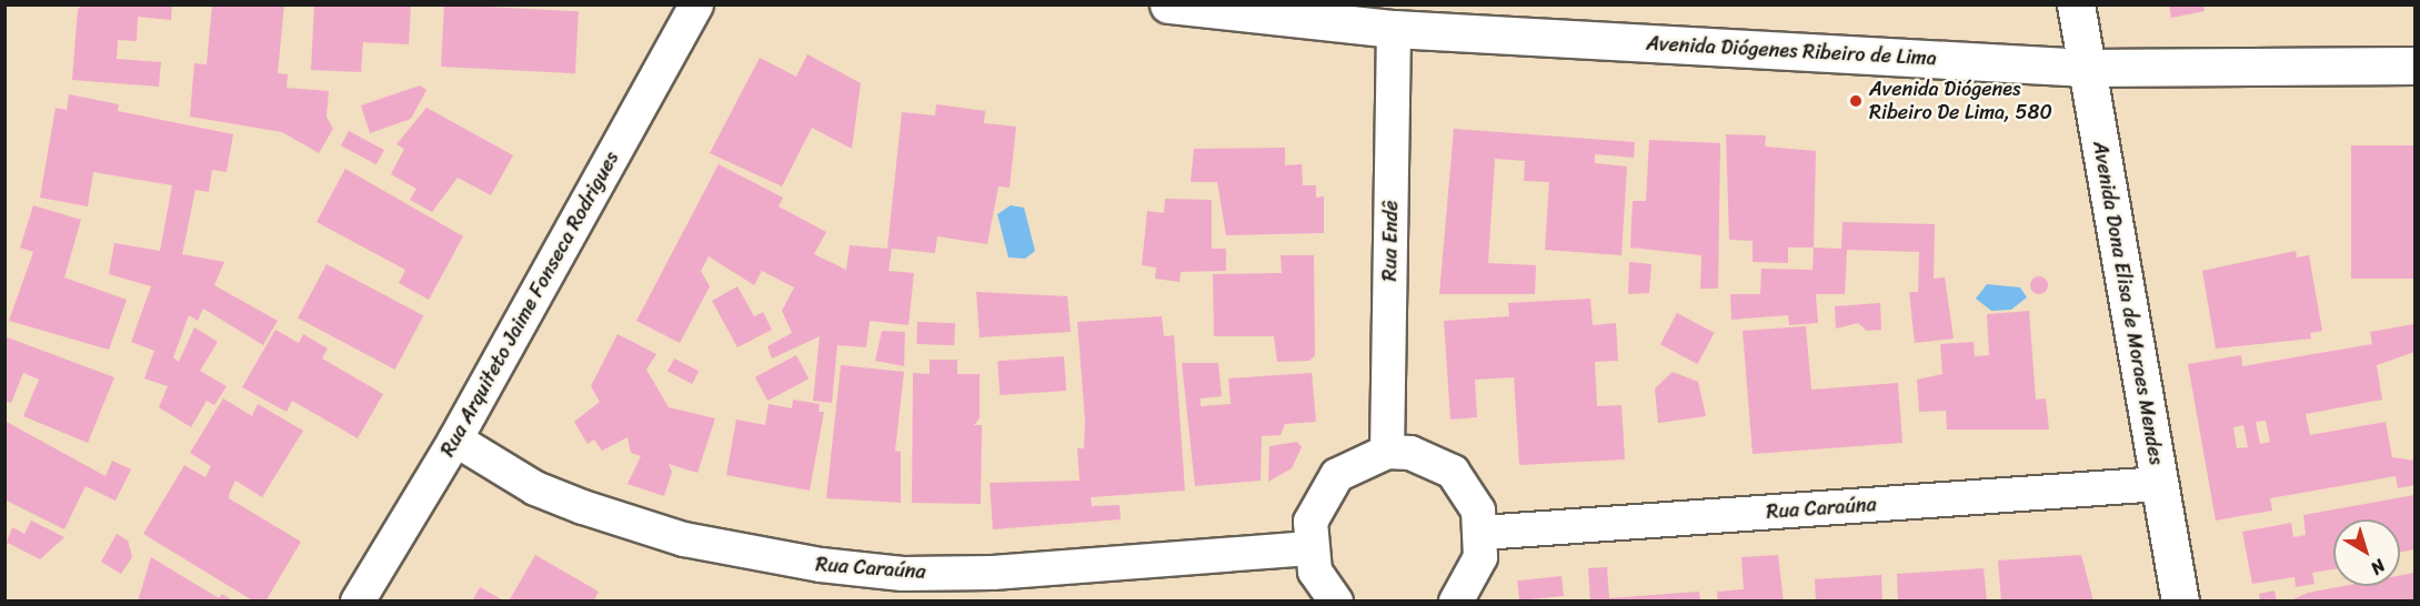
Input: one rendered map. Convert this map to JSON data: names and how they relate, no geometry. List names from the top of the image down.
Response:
{
  "streets": {
    "main road": ["Avenida Diógenes Ribeiro de Lima", "Avenida Dona Elisa de Moraes Mendes"],
    "street": ["Rua Endê", "Rua Arquiteto Jaime Fonseca Rodrigues", "Rua Caraúna"]
  },
  "crossings": [
    ["Avenida Diógenes Ribeiro de Lima", "Rua Endê"],
    ["Avenida Diógenes Ribeiro de Lima", "Avenida Dona Elisa de Moraes Mendes"],
    ["Avenida Dona Elisa de Moraes Mendes", "Rua Caraúna"],
    ["Rua Arquiteto Jaime Fonseca Rodrigues", "Rua Caraúna"]
  ],
  "places": ["Avenida Diógenes Ribeiro De Lima, 580"],
  "north": "bottom right"
}
